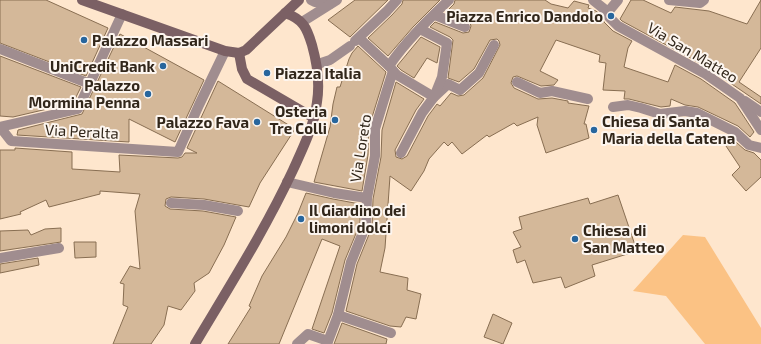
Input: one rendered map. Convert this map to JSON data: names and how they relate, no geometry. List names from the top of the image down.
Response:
{
  "streets": {
    "street": ["Via San Matteo", "Via Peralta", "Via Loreto"]
  },
  "places": [
    "Piazza Enrico Dandolo",
    "Palazzo Massari",
    "UniCredit Bank",
    "Piazza Italia",
    "Palazzo Mormina Penna",
    "Osteria Tre Colli",
    "Palazzo Fava",
    "Chiesa di Santa Maria della Catena",
    "Il Giardino dei limoni dolci",
    "Chiesa di San Matteo"
  ]
}
